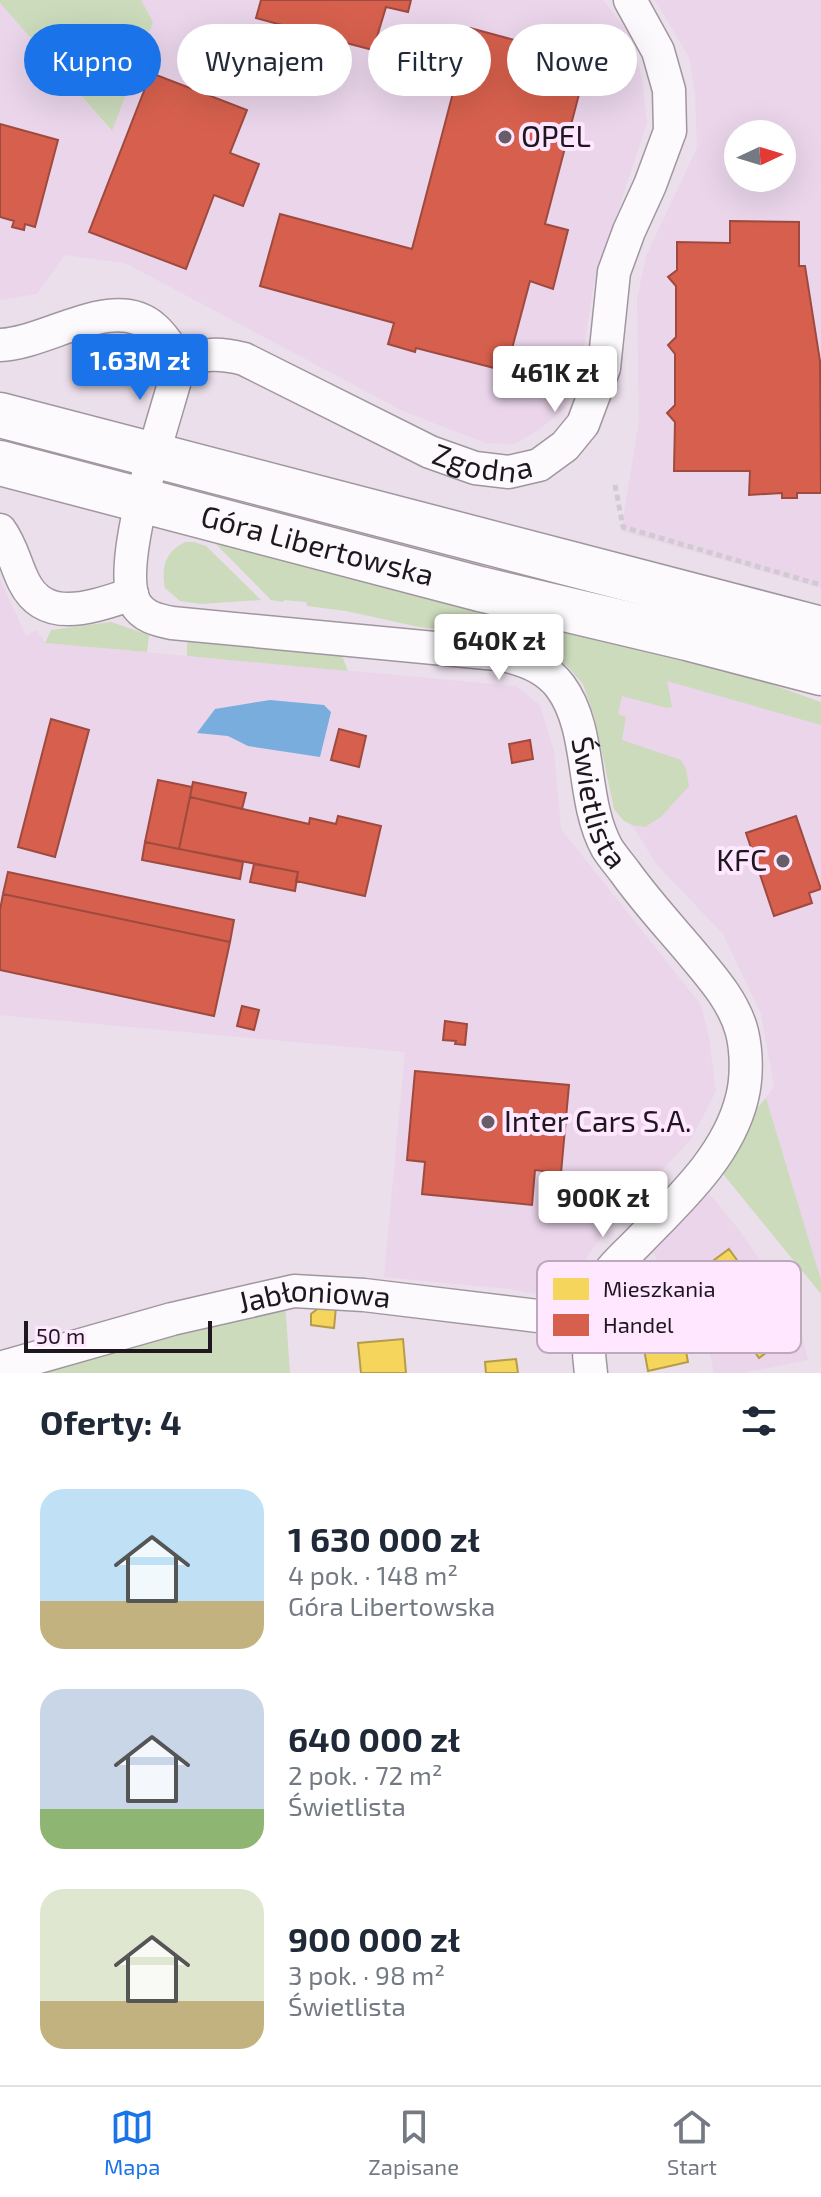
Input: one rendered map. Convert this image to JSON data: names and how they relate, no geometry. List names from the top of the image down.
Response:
{
  "streets": {
    "highway": ["Góra Libertowska"],
    "street": ["Zgodna", "Świetlista", "Jabłoniowa"]
  },
  "places": ["OPEL", "KFC", "Inter Cars S.A."],
  "legend": ["Mieszkania", "Handel"],
  "scale_bar": "50 m",
  "north": "right",
  "page": {
    "chip": [
      "Kupno",
      "Wynajem",
      "Filtry",
      "Nowe"
    ],
    "price": [
      "1.63M zł",
      "461K zł",
      "640K zł",
      "900K zł"
    ],
    "scale": "50 m",
    "heading": "Oferty: 4",
    "list": [
      {
        "name": "1 630 000 zł",
        "note": "4 pok. · 148 m² · Góra Libertowska"
      },
      {
        "name": "640 000 zł",
        "note": "2 pok. · 72 m² · Świetlista"
      },
      {
        "name": "900 000 zł",
        "note": "3 pok. · 98 m² · Świetlista"
      }
    ],
    "tabs": ["Mapa", "Zapisane", "Start"]
  }
}
